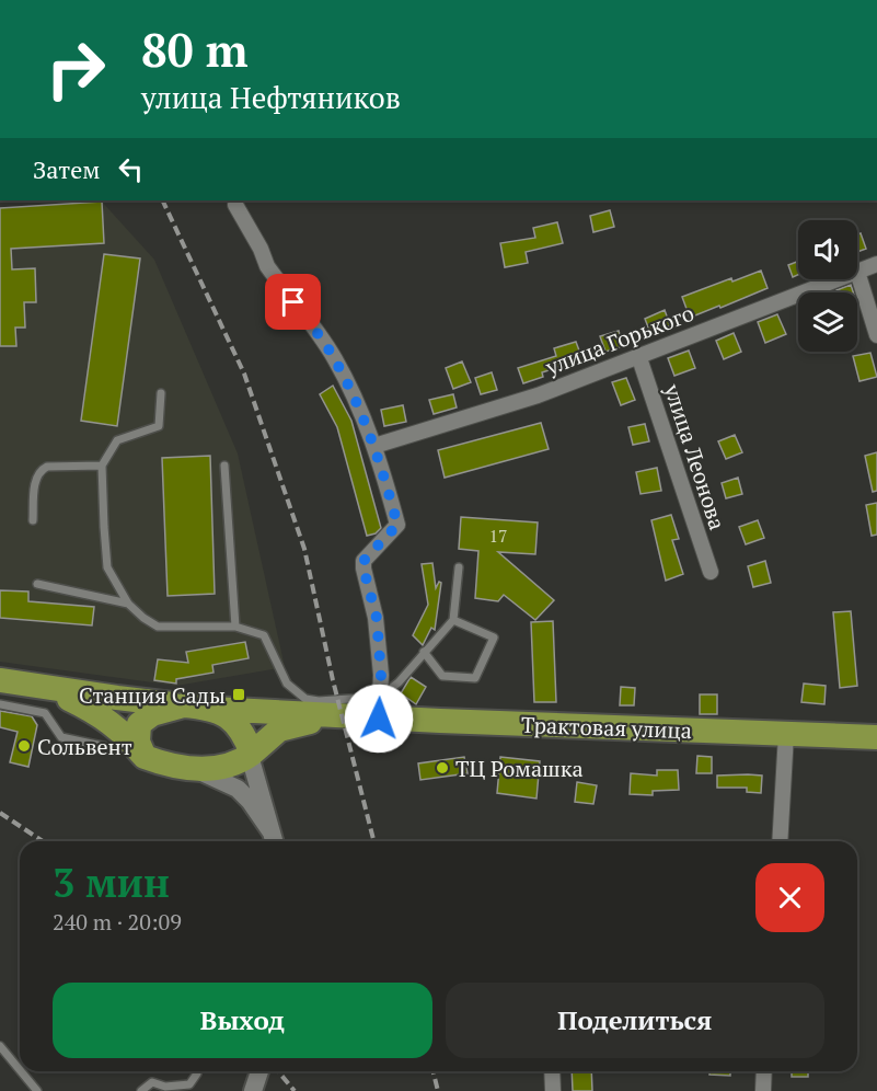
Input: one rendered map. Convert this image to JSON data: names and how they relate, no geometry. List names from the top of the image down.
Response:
{
  "streets": {
    "highway": ["Трактовая улица"],
    "street": ["улица Горького", "улица Леонова"]
  },
  "crossings": [
    ["улица Горького", "улица Леонова"]
  ],
  "places": {
    "transit": ["Станция Сады"],
    "other": ["Сольвент", "ТЦ Ромашка"]
  },
  "house_numbers": ["17"],
  "page": {
    "turn": ["80 m", "улица Нефтяников"],
    "then": "Затем",
    "heading": ["3 мин", "240 m · 20:09"],
    "buttons": ["Выход", "Поделиться"]
  }
}
